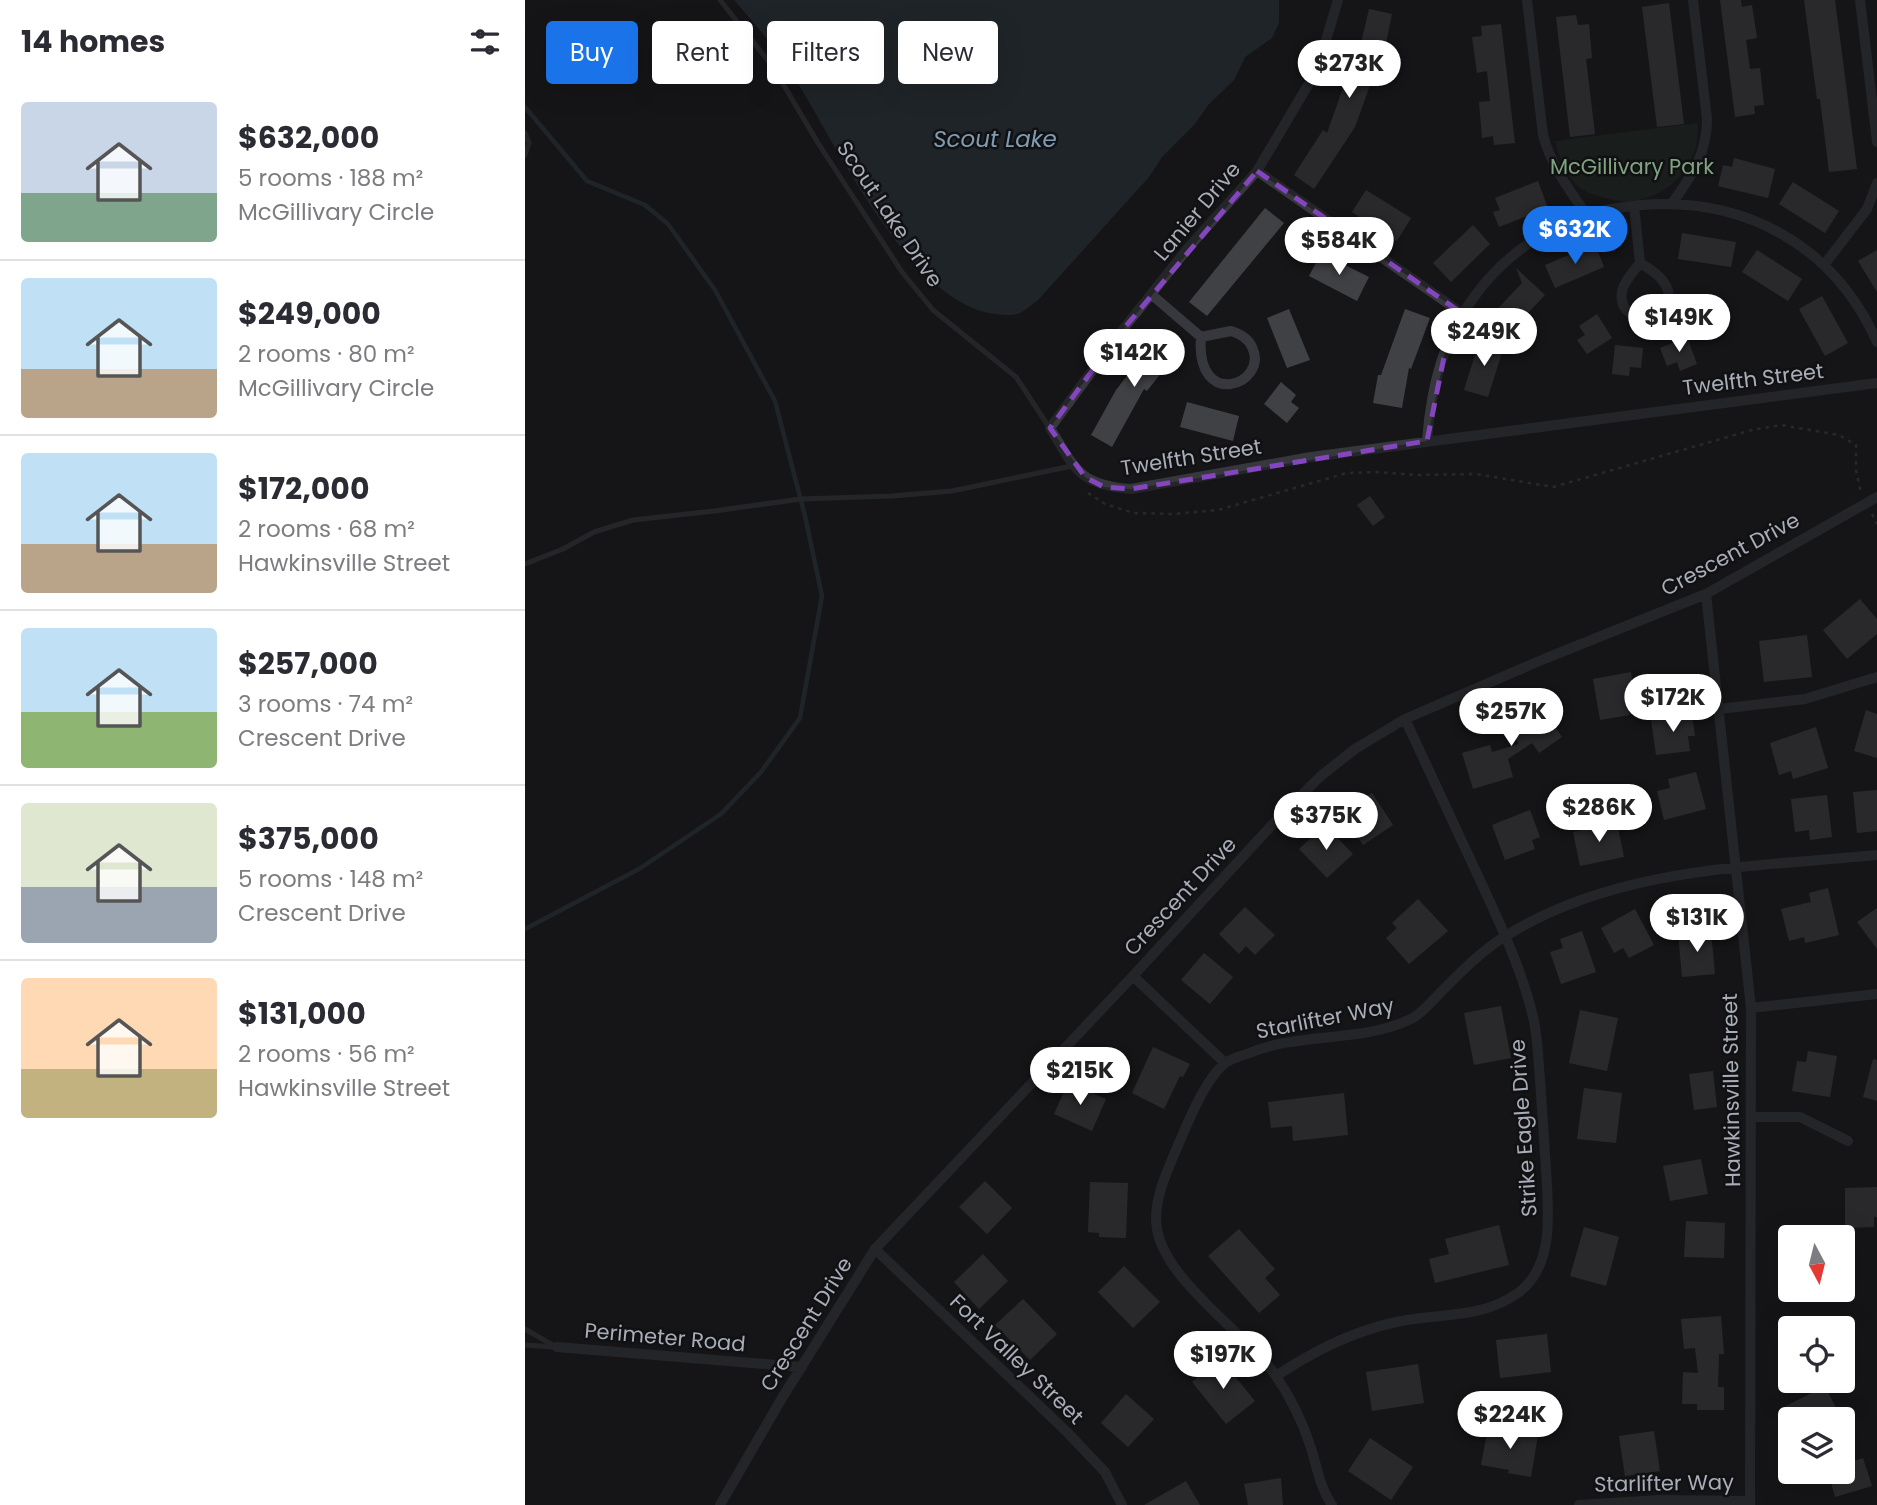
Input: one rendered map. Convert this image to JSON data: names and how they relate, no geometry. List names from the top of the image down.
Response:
{
  "streets": {
    "street": [
      "Lanier Drive",
      "Scout Lake Drive",
      "Twelfth Street",
      "Crescent Drive",
      "Starlifter Way",
      "Hawkinsville Street",
      "Strike Eagle Drive",
      "Perimeter Road",
      "Fort Valley Street"
    ]
  },
  "crossings": [
    ["Lanier Drive", "Scout Lake Drive"],
    ["Scout Lake Drive", "Twelfth Street"],
    ["Crescent Drive", "Hawkinsville Street"],
    ["Crescent Drive", "Strike Eagle Drive"],
    ["Crescent Drive", "Perimeter Road"],
    ["Crescent Drive", "Fort Valley Street"],
    ["Starlifter Way", "Hawkinsville Street"],
    ["Starlifter Way", "Strike Eagle Drive"]
  ],
  "water": ["Scout Lake"],
  "parks": ["McGillivary Park"],
  "north": "bottom",
  "page": {
    "heading": "14 homes",
    "chip": [
      "Buy",
      "Rent",
      "Filters",
      "New"
    ],
    "price": [
      "$273K",
      "$632K",
      "$584K",
      "$149K",
      "$249K",
      "$142K",
      "$172K",
      "$257K",
      "$286K",
      "$375K",
      "$131K",
      "$215K",
      "$197K",
      "$224K"
    ],
    "list": [
      {
        "name": "$632,000",
        "note": "5 rooms · 188 m² · McGillivary Circle"
      },
      {
        "name": "$249,000",
        "note": "2 rooms · 80 m² · McGillivary Circle"
      },
      {
        "name": "$172,000",
        "note": "2 rooms · 68 m² · Hawkinsville Street"
      },
      {
        "name": "$257,000",
        "note": "3 rooms · 74 m² · Crescent Drive"
      },
      {
        "name": "$375,000",
        "note": "5 rooms · 148 m² · Crescent Drive"
      },
      {
        "name": "$131,000",
        "note": "2 rooms · 56 m² · Hawkinsville Street"
      }
    ]
  }
}
